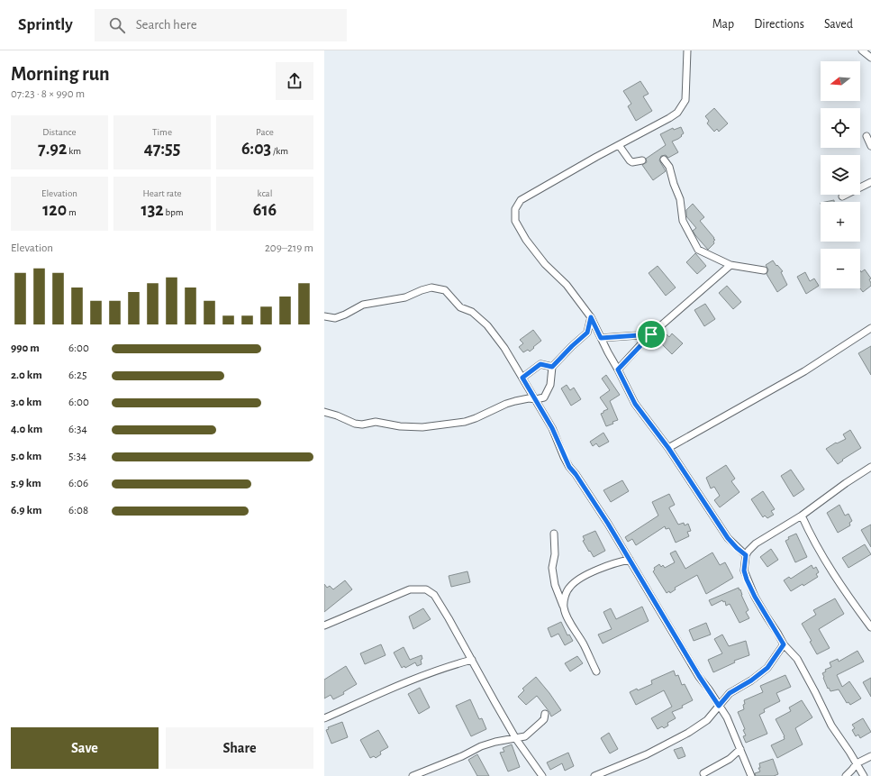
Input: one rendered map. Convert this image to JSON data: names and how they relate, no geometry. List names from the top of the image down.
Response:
{
  "north": "left",
  "page": {
    "header": "Sprintly",
    "search": "Search here",
    "nav": ["Map", "Directions", "Saved"],
    "heading": ["Morning run", "07:23 · 8 × 990 m"],
    "map_buttons": ["+", "−"],
    "stats": [
      ["Distance", "7.92 km"],
      ["Time", "47:55"],
      ["Pace", "6:03 /km"],
      ["Elevation", "120 m"],
      ["Heart rate", "132 bpm"],
      ["kcal", "616"]
    ],
    "chart": ["Elevation", "209–219 m"],
    "list": [
      {
        "name": "990 m",
        "note": "6:00"
      },
      {
        "name": "2.0 km",
        "note": "6:25"
      },
      {
        "name": "3.0 km",
        "note": "6:00"
      },
      {
        "name": "4.0 km",
        "note": "6:34"
      },
      {
        "name": "5.0 km",
        "note": "5:34"
      },
      {
        "name": "5.9 km",
        "note": "6:06"
      },
      {
        "name": "6.9 km",
        "note": "6:08"
      }
    ],
    "buttons": ["Save", "Share"]
  }
}
